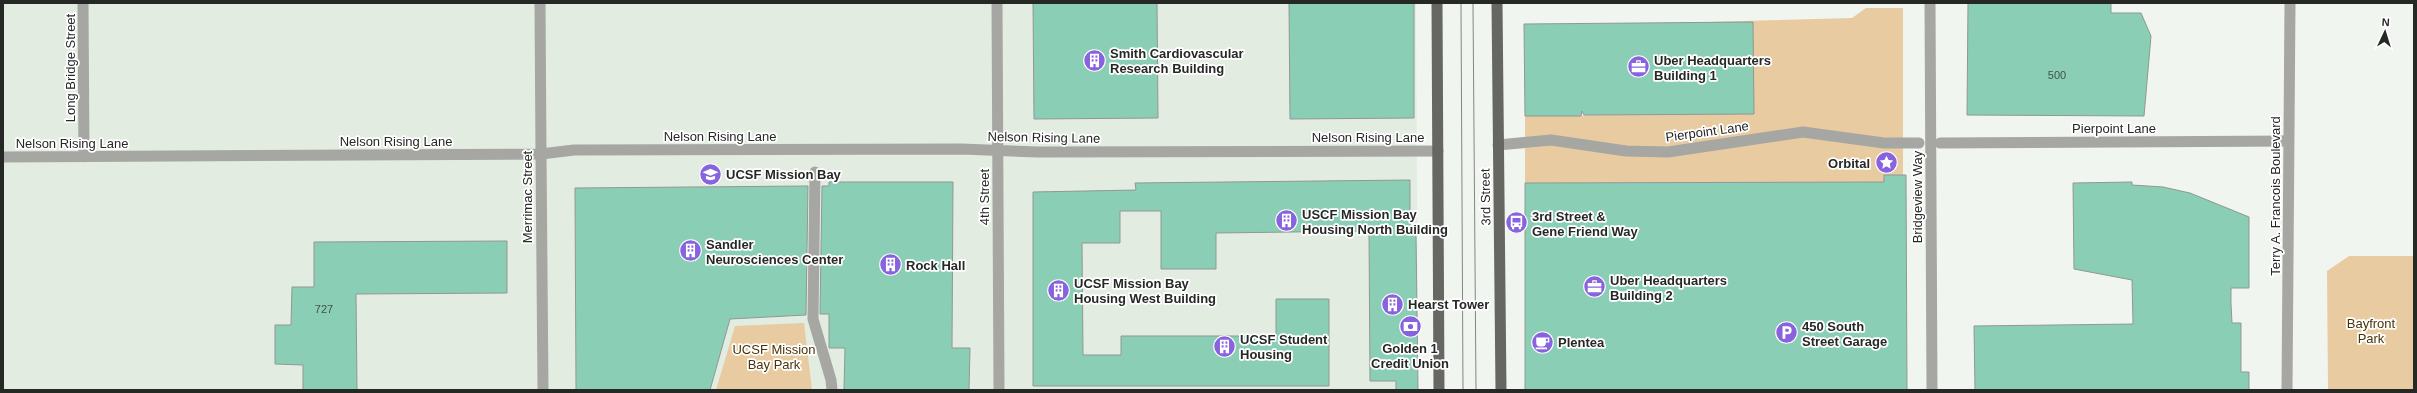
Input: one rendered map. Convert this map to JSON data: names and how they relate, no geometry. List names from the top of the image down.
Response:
{
  "streets": {
    "main road": ["3rd Street"],
    "street": [
      "Long Bridge Street",
      "Pierpoint Lane",
      "Nelson Rising Lane",
      "Terry A. Francois Boulevard",
      "Merrimac Street",
      "4th Street",
      "Bridgeview Way"
    ]
  },
  "crossings": [
    ["Long Bridge Street", "Nelson Rising Lane"],
    ["Pierpoint Lane", "Terry A. Francois Boulevard"],
    ["Pierpoint Lane", "3rd Street"],
    ["Nelson Rising Lane", "Merrimac Street"],
    ["Nelson Rising Lane", "4th Street"]
  ],
  "parks": ["Bayfront Park", "UCSF Mission Bay Park"],
  "places": {
    "building": [
      "Smith Cardiovascular Research Building",
      "USCF Mission Bay Housing North Building",
      "Sandler Neurosciences Center",
      "Rock Hall",
      "UCSF Mission Bay Housing West Building",
      "Hearst Tower",
      "UCSF Student Housing"
    ],
    "office": ["Uber Headquarters Building 1", "Uber Headquarters Building 2"],
    "place": ["Orbital"],
    "school or university": ["UCSF Mission Bay"],
    "bus stop": ["3rd Street & Gene Friend Way"],
    "bank": ["Golden 1 Credit Union"],
    "parking": ["450 South Street Garage"],
    "cafe": ["Plentea"]
  },
  "house_numbers": ["500", "727"],
  "north": "top"
}
